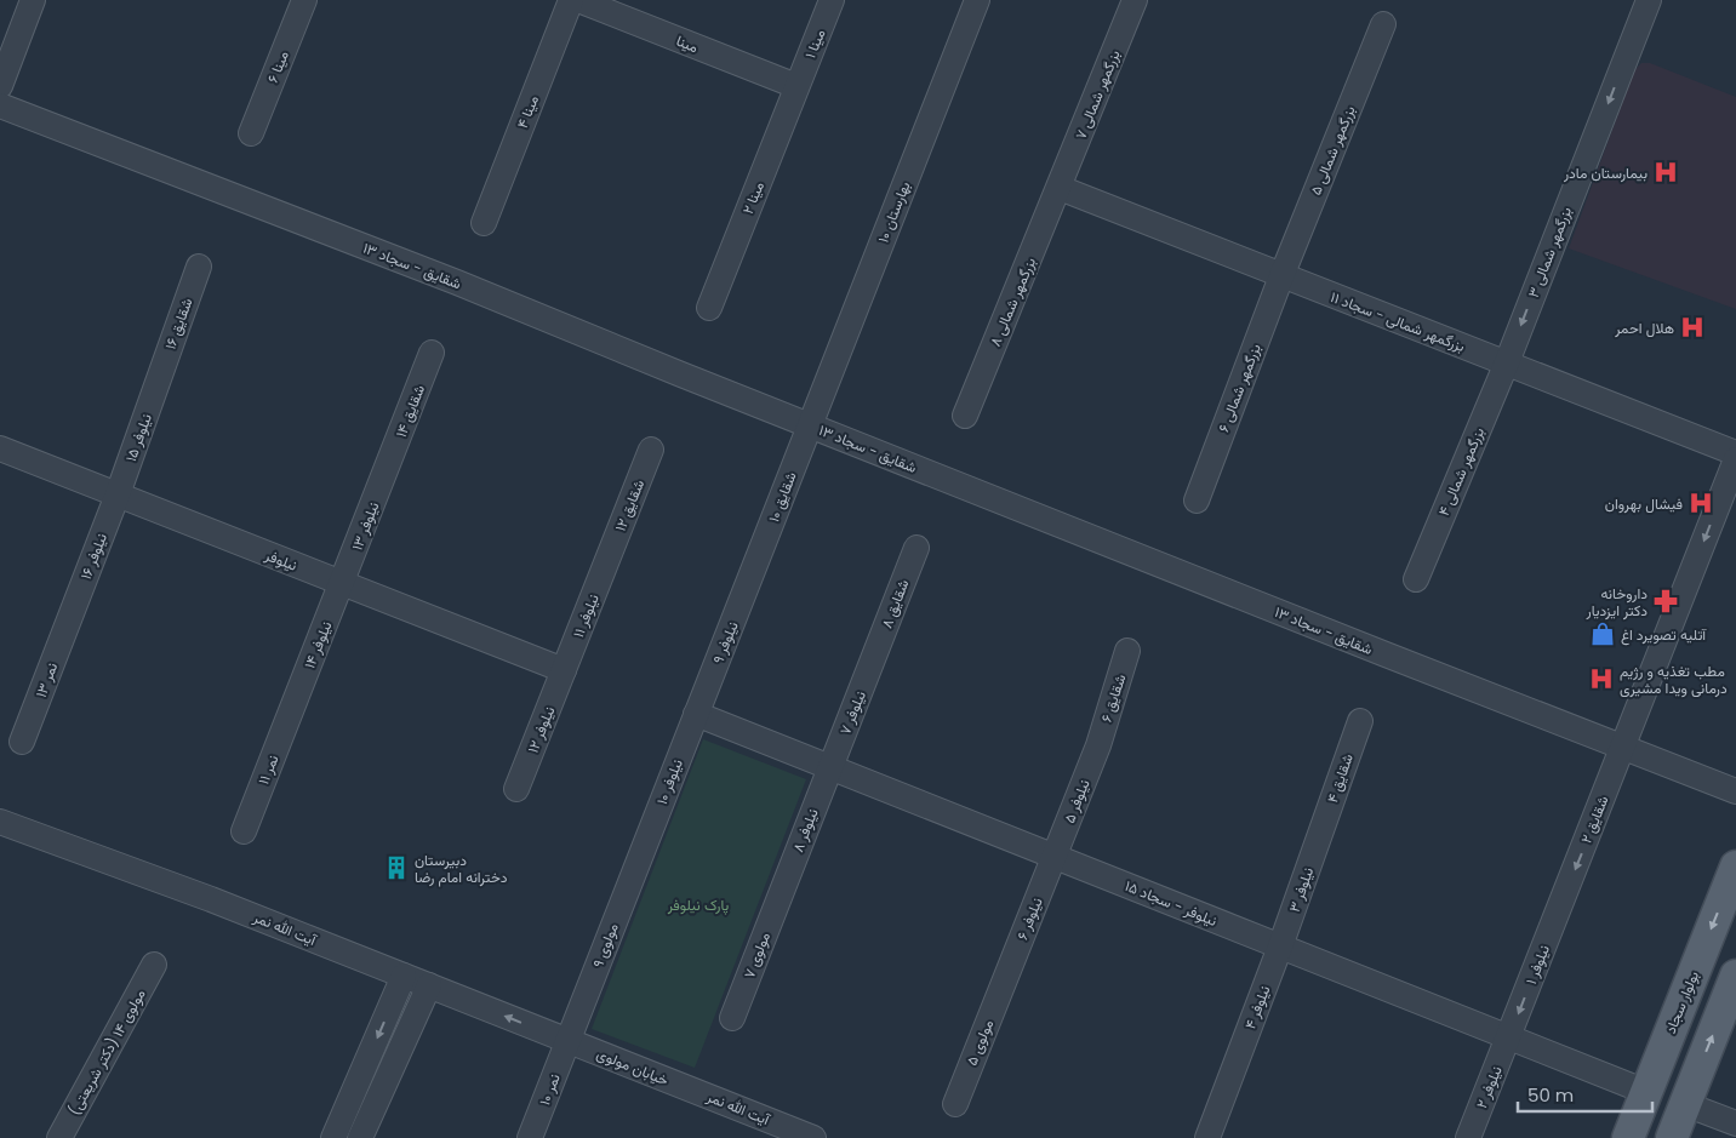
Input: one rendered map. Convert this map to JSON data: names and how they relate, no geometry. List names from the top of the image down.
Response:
{
  "streets": {
    "main road": ["بولوار سجاد"],
    "street": [
      "مینا",
      "مینا ۱",
      "مینا ۶",
      "بزرگمهر شمالی ۷",
      "مینا ۴",
      "بزرگمهر شمالی ۵",
      "مینا ۲",
      "بهارستان ۱۰",
      "بزرگمهر شمالی ۳",
      "شقایق - سجاد ۱۳",
      "بزرگمهر شمالی ۸",
      "بزرگمهر شمالی - سجاد ۱۱",
      "شقایق ۱۶",
      "بزرگمهر شمالی ۶",
      "شقایق ۱۴",
      "نیلوفر ۱۵",
      "بزرگمهر شمالی ۴",
      "شقایق ۱۰",
      "شقایق ۱۲",
      "نیلوفر ۱۳",
      "نیلوفر ۱۶",
      "نیلوفر",
      "شقایق ۸",
      "نیلوفر ۱۱",
      "نیلوفر ۹",
      "نیلوفر ۱۴",
      "نمر ۱۳",
      "شقایق ۶",
      "نیلوفر ۷",
      "نیلوفر ۱۲",
      "نمر ۱۱",
      "شقایق ۴",
      "نیلوفر ۱۰",
      "نیلوفر ۵",
      "شقایق ۲",
      "نیلوفر ۸",
      "نیلوفر ۳",
      "نیلوفر - سجاد ۱۵",
      "نیلوفر ۶",
      "آیت الله نمر",
      "مولوی ۹",
      "مولوی ۷",
      "نیلوفر ۱",
      "نیلوفر ۴",
      "مولوی ۵",
      "مولوی ۱۴ (دکتر شریعتی)",
      "خیابان مولوی",
      "نیلوفر ۲",
      "نمر ۱۰"
    ]
  },
  "crossings": [
    ["مینا", "مینا ۱"],
    ["مینا", "مینا ۲"],
    ["مینا ۱", "مینا ۲"],
    ["بزرگمهر شمالی ۷", "بزرگمهر شمالی ۸"],
    ["بزرگمهر شمالی ۷", "بزرگمهر شمالی - سجاد ۱۱"],
    ["بزرگمهر شمالی ۵", "بزرگمهر شمالی - سجاد ۱۱"],
    ["بزرگمهر شمالی ۵", "بزرگمهر شمالی ۶"],
    ["بهارستان ۱۰", "شقایق - سجاد ۱۳"],
    ["بهارستان ۱۰", "شقایق ۱۰"],
    ["بزرگمهر شمالی ۳", "بزرگمهر شمالی - سجاد ۱۱"],
    ["بزرگمهر شمالی ۳", "بزرگمهر شمالی ۴"],
    ["شقایق - سجاد ۱۳", "شقایق ۱۰"],
    ["شقایق - سجاد ۱۳", "شقایق ۲"],
    ["بزرگمهر شمالی ۸", "بزرگمهر شمالی - سجاد ۱۱"],
    ["بزرگمهر شمالی - سجاد ۱۱", "بزرگمهر شمالی ۶"],
    ["بزرگمهر شمالی - سجاد ۱۱", "بزرگمهر شمالی ۴"],
    ["شقایق ۱۶", "نیلوفر ۱۵"],
    ["شقایق ۱۴", "نیلوفر ۱۳"],
    ["نیلوفر ۱۵", "نیلوفر ۱۶"],
    ["نیلوفر ۱۵", "نیلوفر"],
    ["شقایق ۱۰", "نیلوفر ۹"],
    ["شقایق ۱۲", "نیلوفر ۱۱"],
    ["نیلوفر ۱۳", "نیلوفر"],
    ["نیلوفر ۱۳", "نیلوفر ۱۴"],
    ["نیلوفر ۱۶", "نیلوفر"],
    ["نیلوفر ۱۶", "نمر ۱۳"],
    ["نیلوفر", "نیلوفر ۱۱"],
    ["نیلوفر", "نیلوفر ۱۴"],
    ["نیلوفر", "نیلوفر ۱۲"],
    ["شقایق ۸", "نیلوفر ۷"],
    ["نیلوفر ۱۱", "نیلوفر ۱۲"],
    ["نیلوفر ۹", "نیلوفر ۱۰"],
    ["نیلوفر ۹", "نیلوفر - سجاد ۱۵"],
    ["نیلوفر ۱۴", "نمر ۱۱"],
    ["شقایق ۶", "نیلوفر ۵"],
    ["نیلوفر ۷", "نیلوفر ۸"],
    ["نیلوفر ۷", "نیلوفر - سجاد ۱۵"],
    ["شقایق ۴", "نیلوفر ۳"],
    ["نیلوفر ۱۰", "نیلوفر - سجاد ۱۵"],
    ["نیلوفر ۱۰", "مولوی ۹"],
    ["نیلوفر ۵", "نیلوفر - سجاد ۱۵"],
    ["نیلوفر ۵", "نیلوفر ۶"],
    ["شقایق ۲", "نیلوفر ۱"],
    ["نیلوفر ۸", "نیلوفر - سجاد ۱۵"],
    ["نیلوفر ۸", "مولوی ۷"],
    ["نیلوفر ۳", "نیلوفر - سجاد ۱۵"],
    ["نیلوفر ۳", "نیلوفر ۴"],
    ["نیلوفر - سجاد ۱۵", "نیلوفر ۶"],
    ["نیلوفر - سجاد ۱۵", "نیلوفر ۱"],
    ["نیلوفر - سجاد ۱۵", "بولوار سجاد"],
    ["نیلوفر - سجاد ۱۵", "نیلوفر ۴"],
    ["نیلوفر - سجاد ۱۵", "نیلوفر ۲"],
    ["نیلوفر ۶", "مولوی ۵"],
    ["آیت الله نمر", "مولوی ۹"],
    ["آیت الله نمر", "خیابان مولوی"],
    ["آیت الله نمر", "نمر ۱۰"],
    ["مولوی ۹", "خیابان مولوی"],
    ["مولوی ۹", "نمر ۱۰"],
    ["نیلوفر ۱", "نیلوفر ۲"],
    ["خیابان مولوی", "نمر ۱۰"]
  ],
  "one_way": ["بزرگمهر شمالی ۳", "شقایق ۲", "نیلوفر ۱"],
  "parks": ["پارک نیلوفر"],
  "places": {
    "hospital": [
      "بیمارستان مادر",
      "هلال احمر",
      "فیشال بهروان",
      "مطب تغذیه و رژیم درمانی ویدا مشیری"
    ],
    "pharmacy": ["داروخانه دکتر ایزدیار"],
    "shop": ["آتلیه تصویرد اغ"],
    "building": ["دبیرستان دخترانه امام رضا"]
  },
  "scale_bar": "50 m"
}
